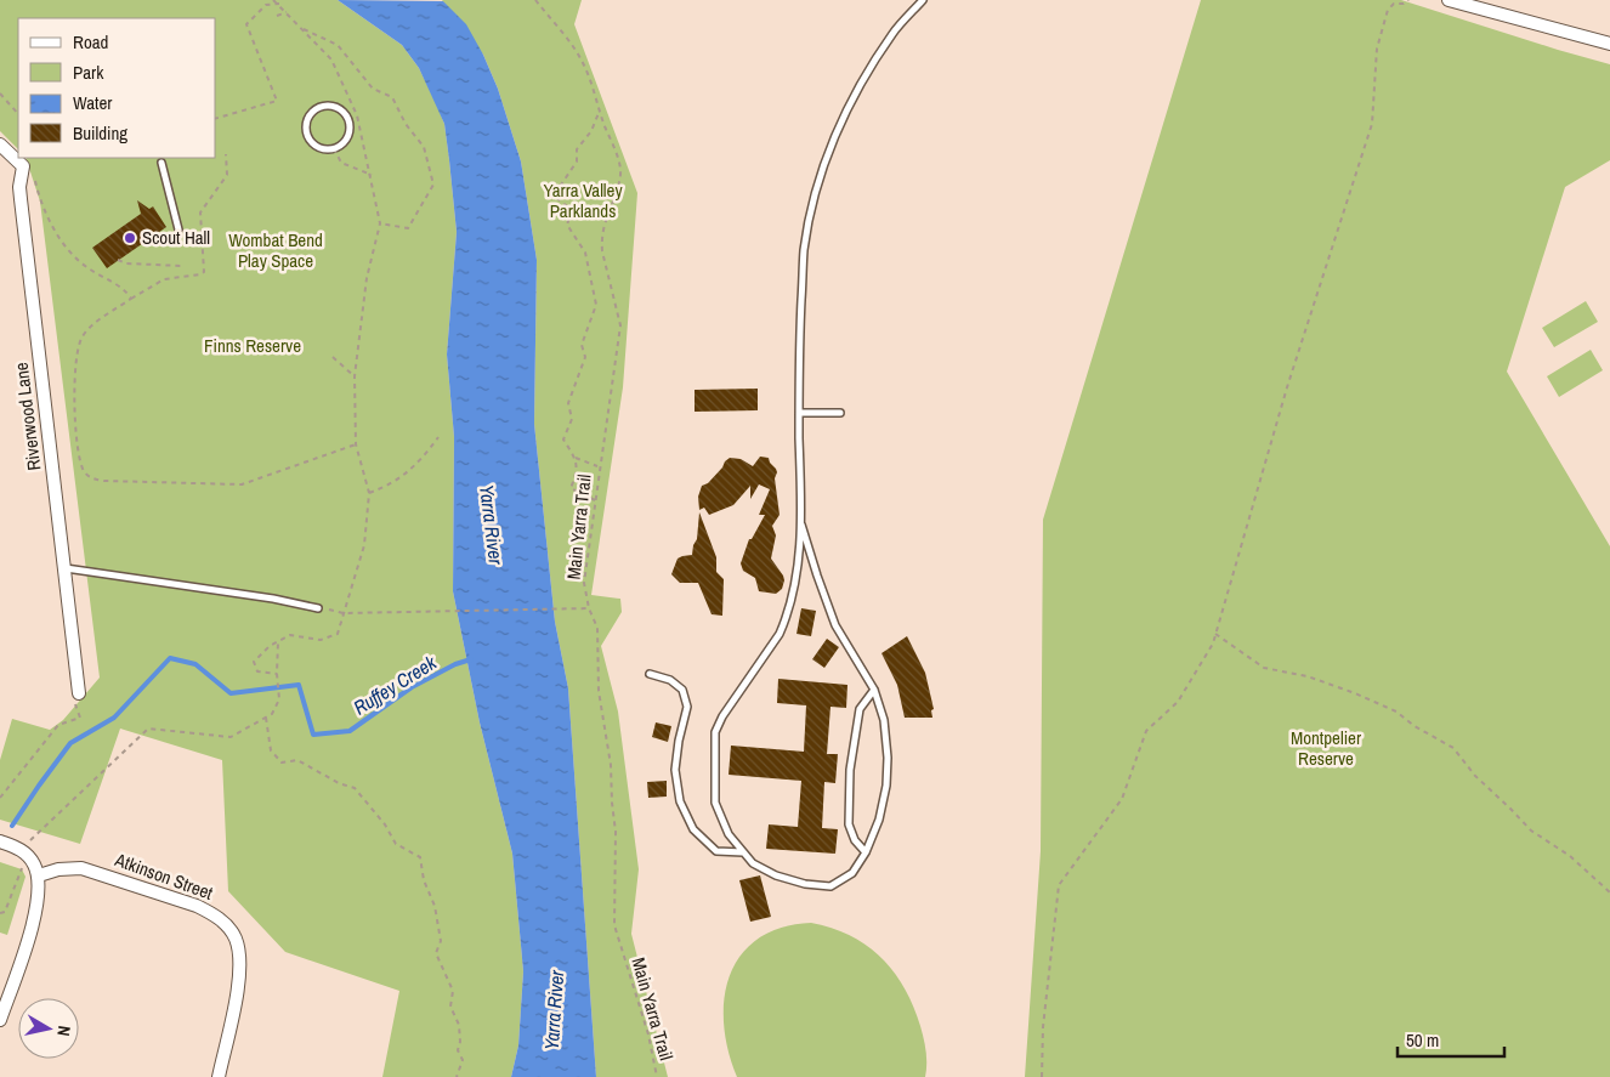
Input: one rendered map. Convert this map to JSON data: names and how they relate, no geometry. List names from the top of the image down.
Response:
{
  "streets": {
    "street": ["Riverwood Lane", "Atkinson Street"],
    "path": ["Main Yarra Trail"]
  },
  "water": ["Yarra River", "Ruffey Creek"],
  "parks": [
    "Yarra Valley Parklands",
    "Wombat Bend Play Space",
    "Finns Reserve",
    "Montpelier Reserve"
  ],
  "places": ["Scout Hall"],
  "legend": [
    "Road",
    "Park",
    "Water",
    "Building"
  ],
  "scale_bar": "50 m",
  "north": "right"
}
